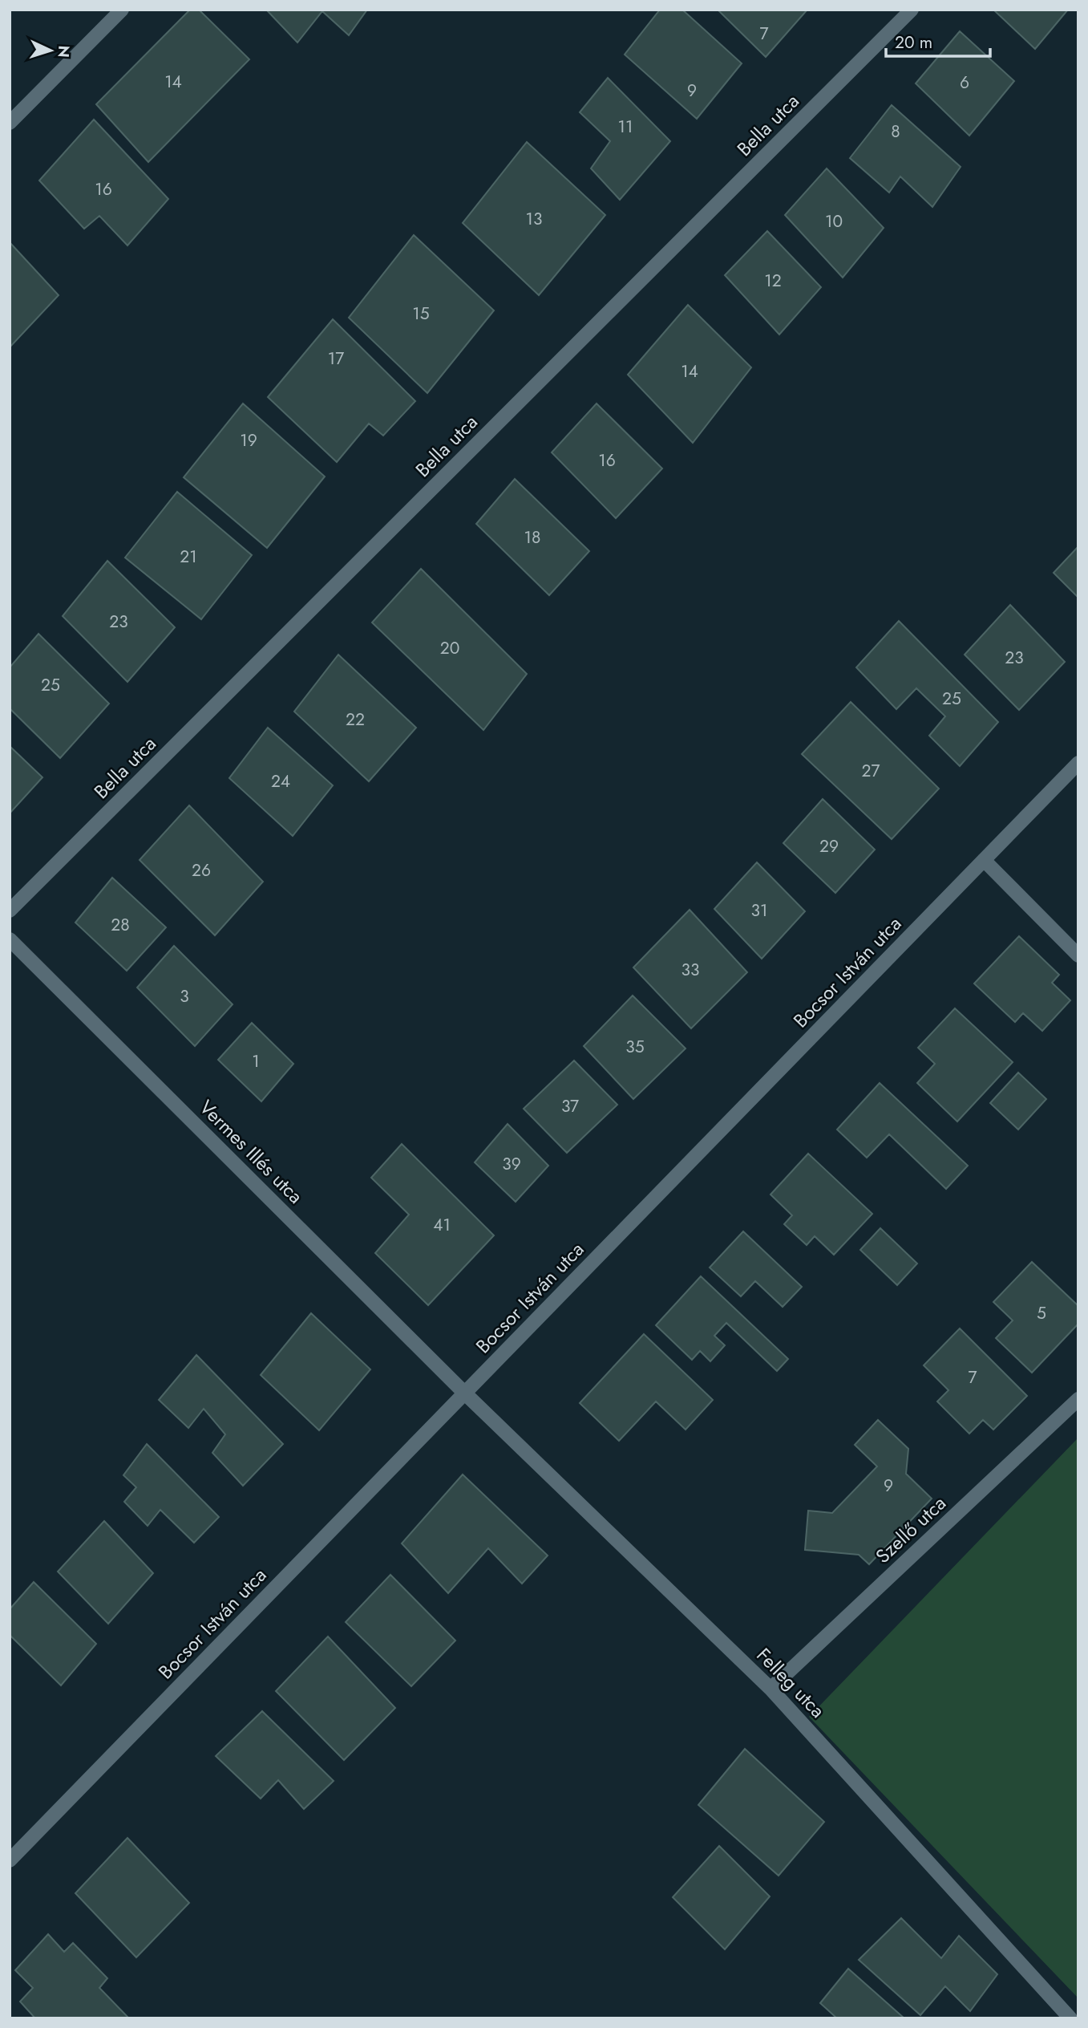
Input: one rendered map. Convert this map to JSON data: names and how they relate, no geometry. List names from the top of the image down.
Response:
{
  "streets": {
    "street": [
      "Bella utca",
      "Bocsor István utca",
      "Vermes Illés utca",
      "Szellő utca",
      "Felleg utca"
    ]
  },
  "crossings": [
    ["Bocsor István utca", "Vermes Illés utca"],
    ["Bocsor István utca", "Felleg utca"],
    ["Vermes Illés utca", "Felleg utca"],
    ["Szellő utca", "Felleg utca"]
  ],
  "house_numbers": [
    "7",
    "14",
    "6",
    "9",
    "11",
    "8",
    "16",
    "13",
    "10",
    "12",
    "15",
    "17",
    "14",
    "19",
    "16",
    "18",
    "21",
    "23",
    "20",
    "23",
    "25",
    "25",
    "22",
    "27",
    "24",
    "29",
    "26",
    "31",
    "28",
    "33",
    "3",
    "35",
    "1",
    "37",
    "39",
    "41",
    "5",
    "7",
    "9"
  ],
  "scale_bar": "20 m",
  "north": "right"
}
